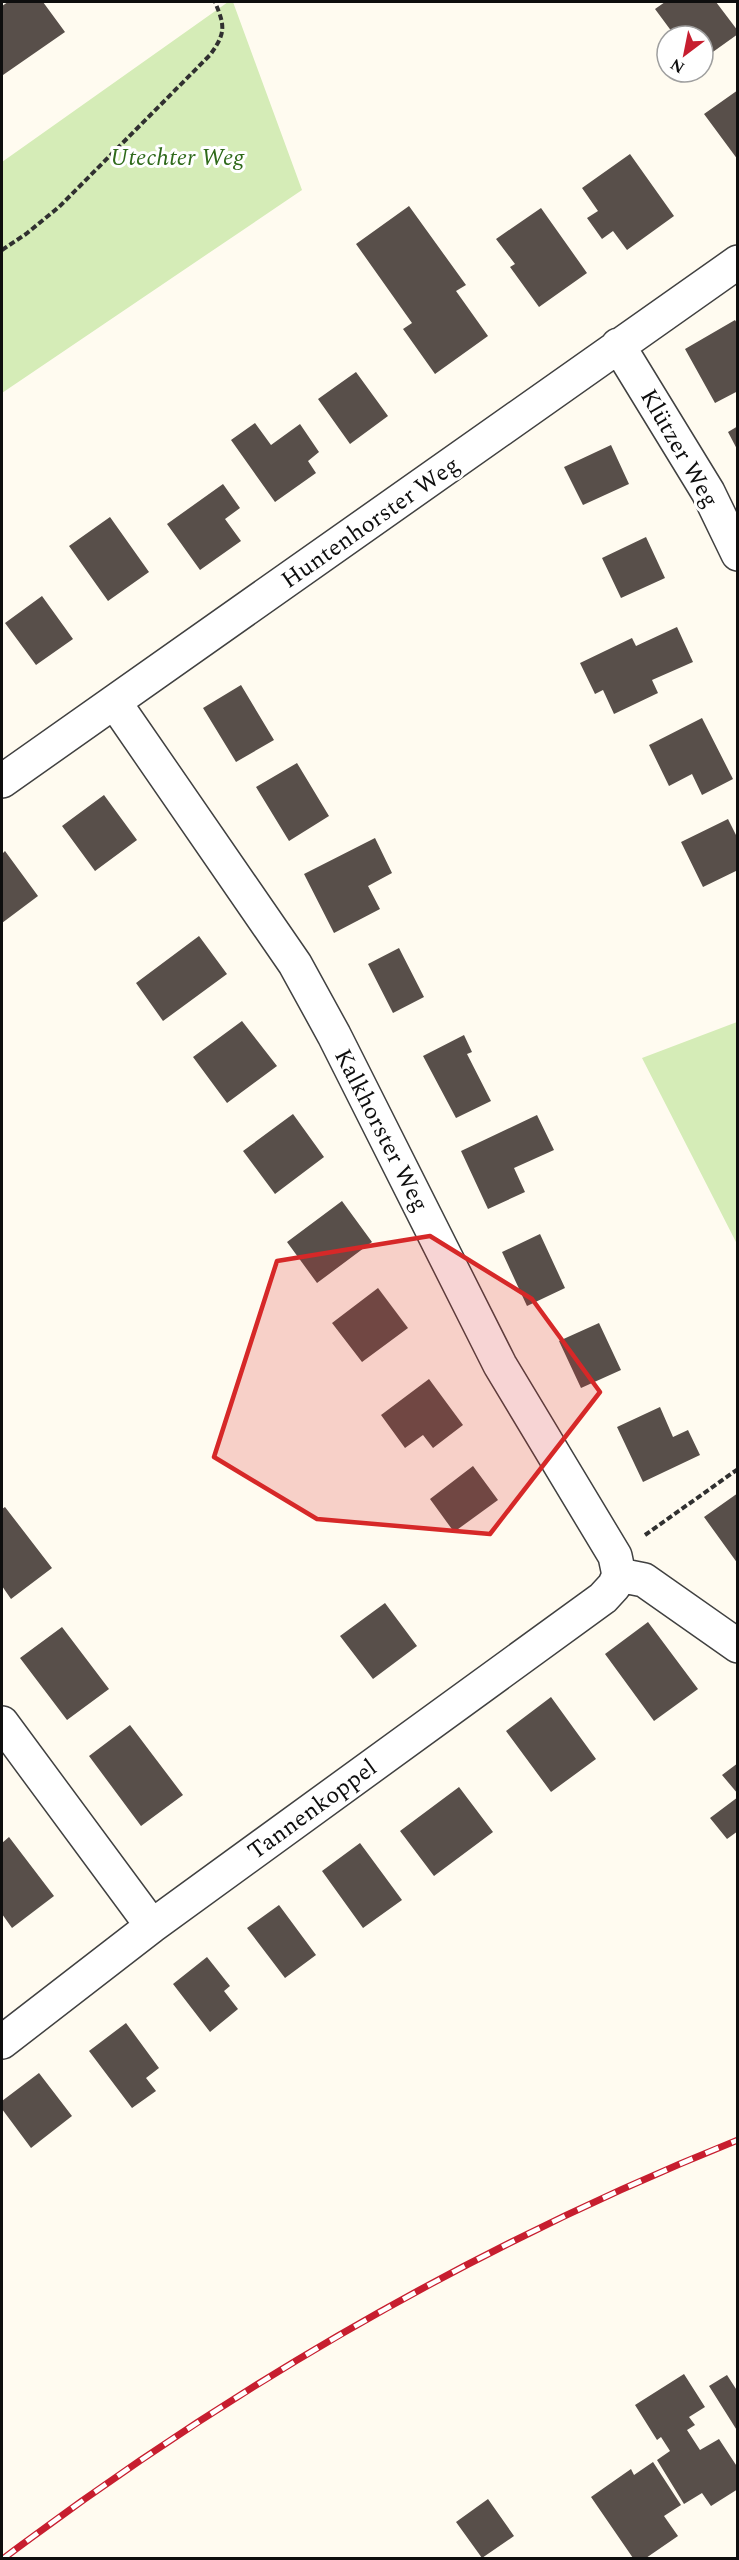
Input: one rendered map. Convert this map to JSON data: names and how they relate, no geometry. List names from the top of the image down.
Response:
{
  "streets": {
    "street": [
      "Klützer Weg",
      "Huntenhorster Weg",
      "Kalkhorster Weg",
      "Tannenkoppel"
    ]
  },
  "crossings": [
    ["Klützer Weg", "Huntenhorster Weg"],
    ["Huntenhorster Weg", "Kalkhorster Weg"],
    ["Kalkhorster Weg", "Tannenkoppel"]
  ],
  "parks": ["Utechter Weg"],
  "north": "bottom left"
}
